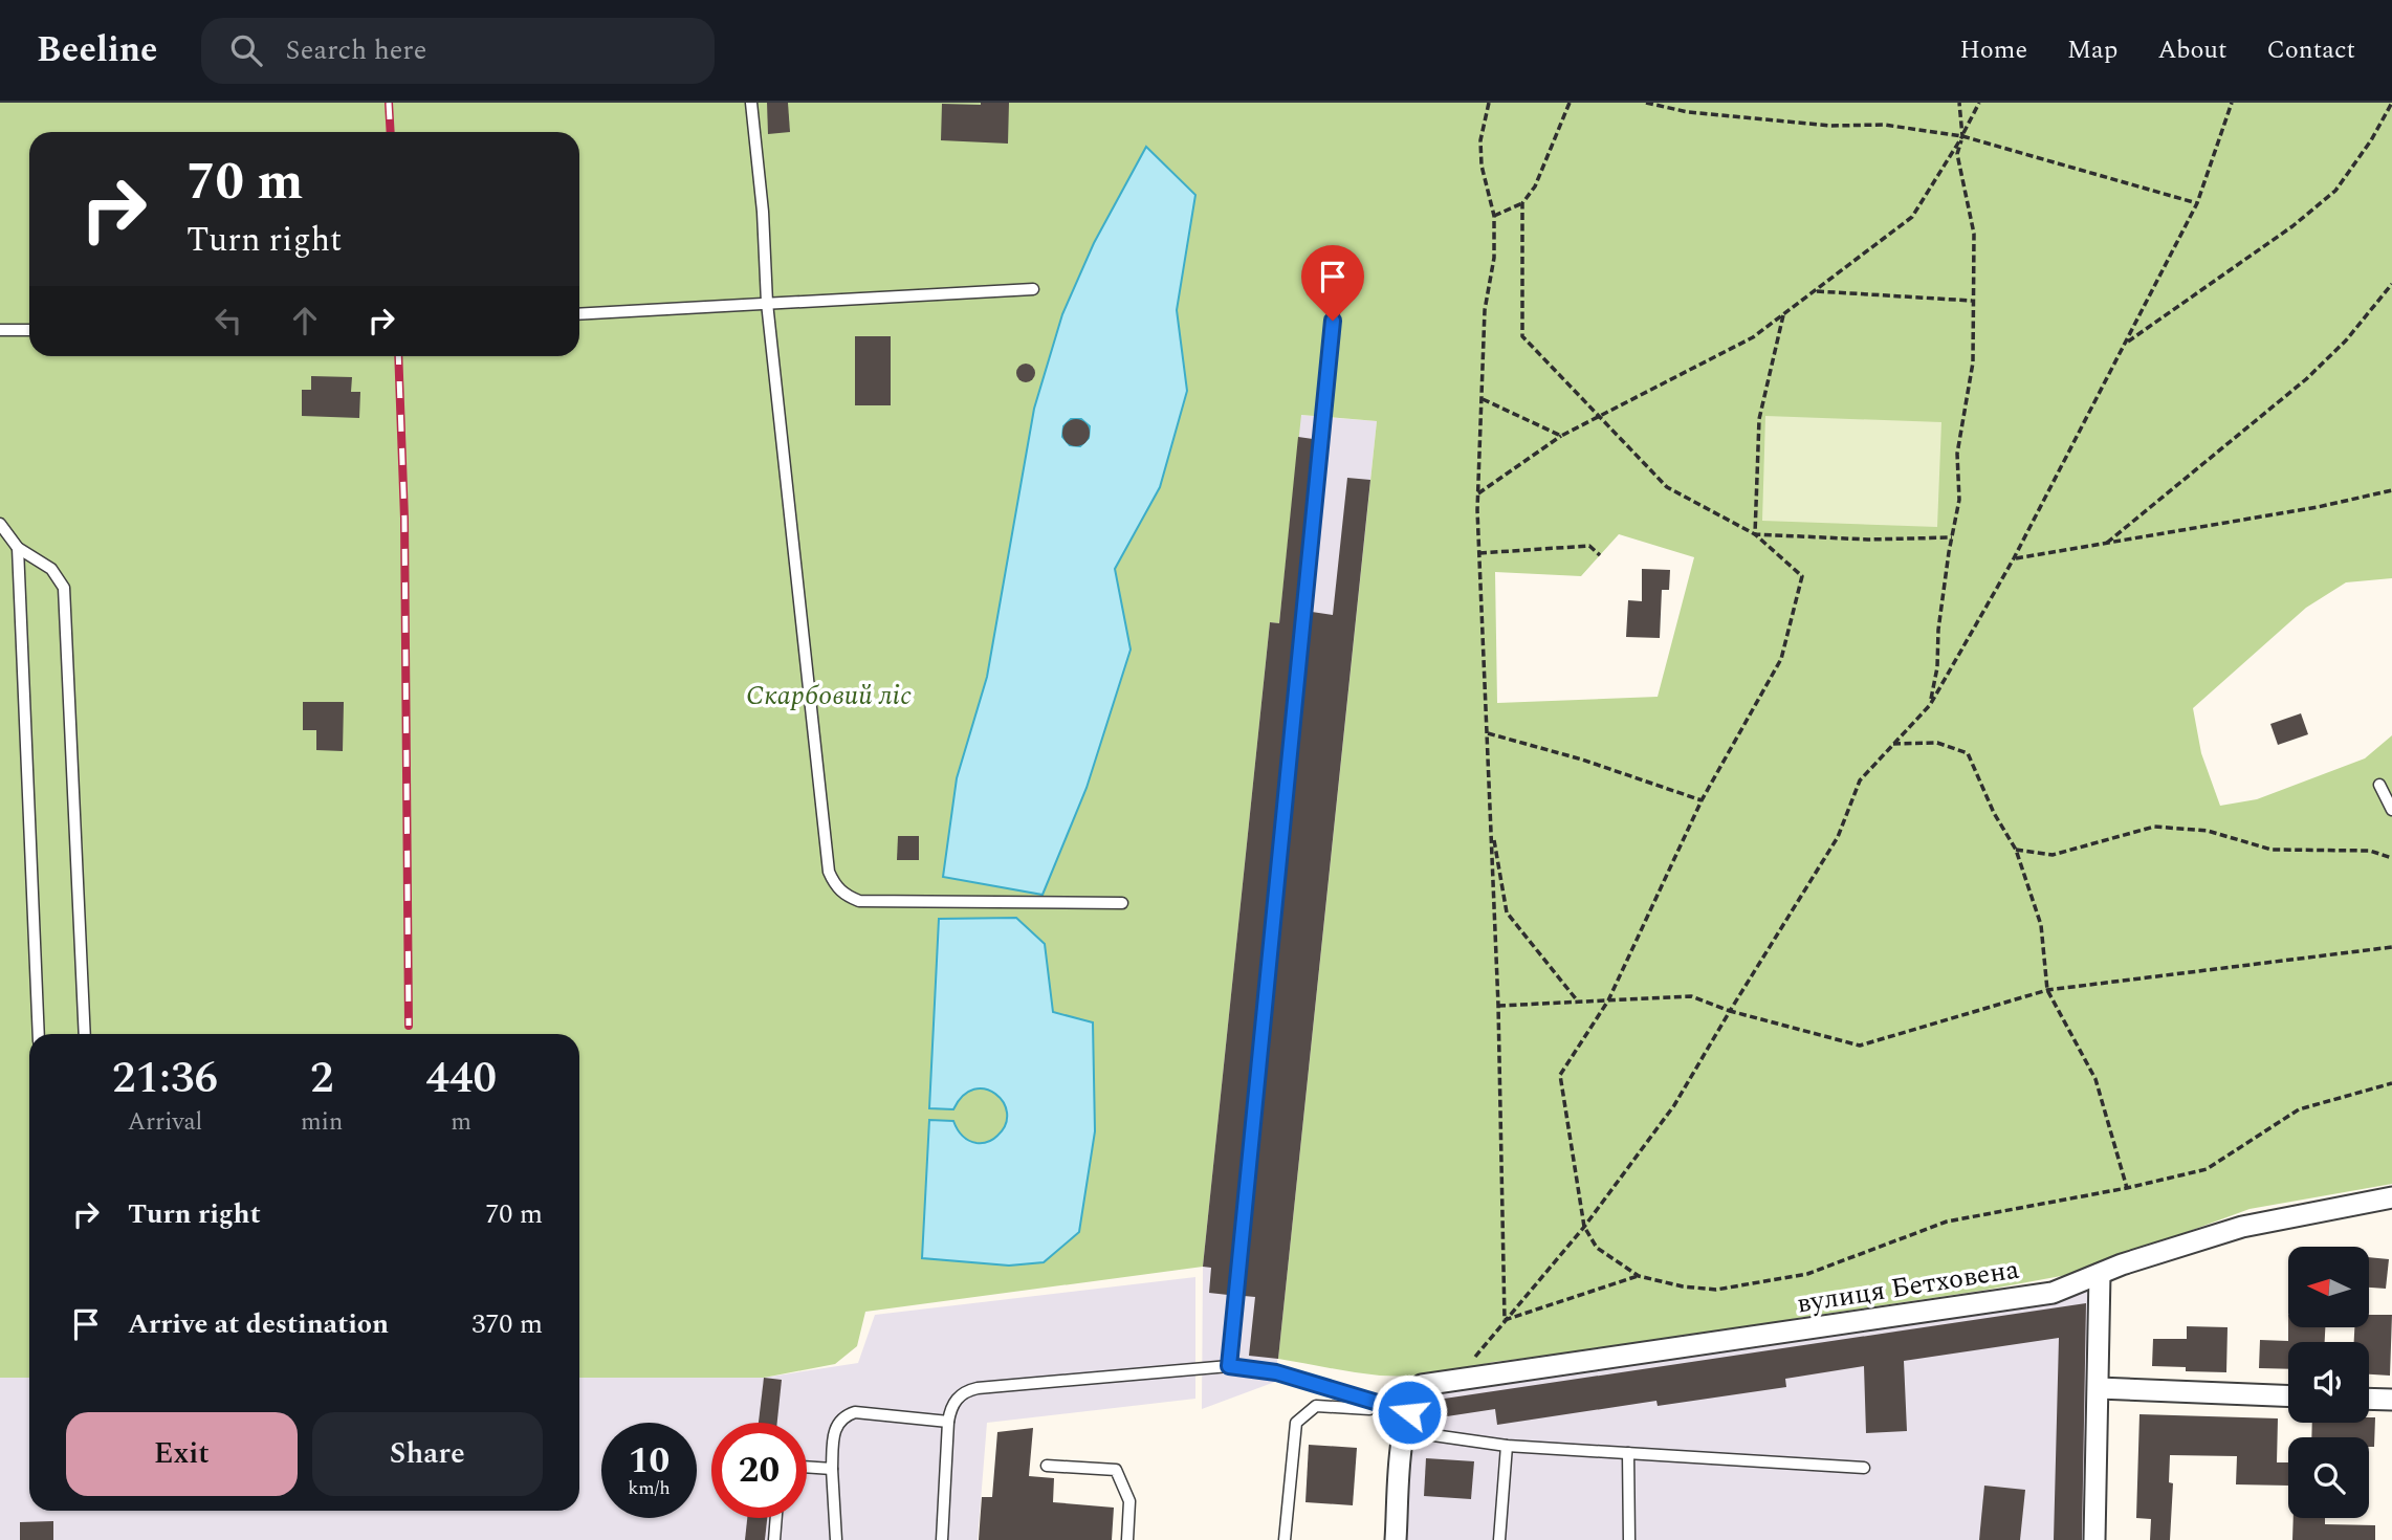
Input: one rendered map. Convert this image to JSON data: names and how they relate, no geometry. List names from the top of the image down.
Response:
{
  "streets": {
    "street": ["вулиця Бетховена"]
  },
  "parks": ["Скарбовий ліс"],
  "north": "left",
  "page": {
    "header": "Beeline",
    "search": "Search here",
    "nav": [
      "Home",
      "Map",
      "About",
      "Contact"
    ],
    "turn": ["70 m", "Turn right"],
    "eta": [
      "21:36",
      "Arrival",
      "2",
      "min",
      "440",
      "m"
    ],
    "list": [
      {
        "name": "Turn right",
        "value": "70 m"
      },
      {
        "name": "Arrive at destination",
        "value": "370 m"
      }
    ],
    "buttons": ["Exit", "Share"],
    "speed": "10 km/h",
    "limit": "20"
  }
}
